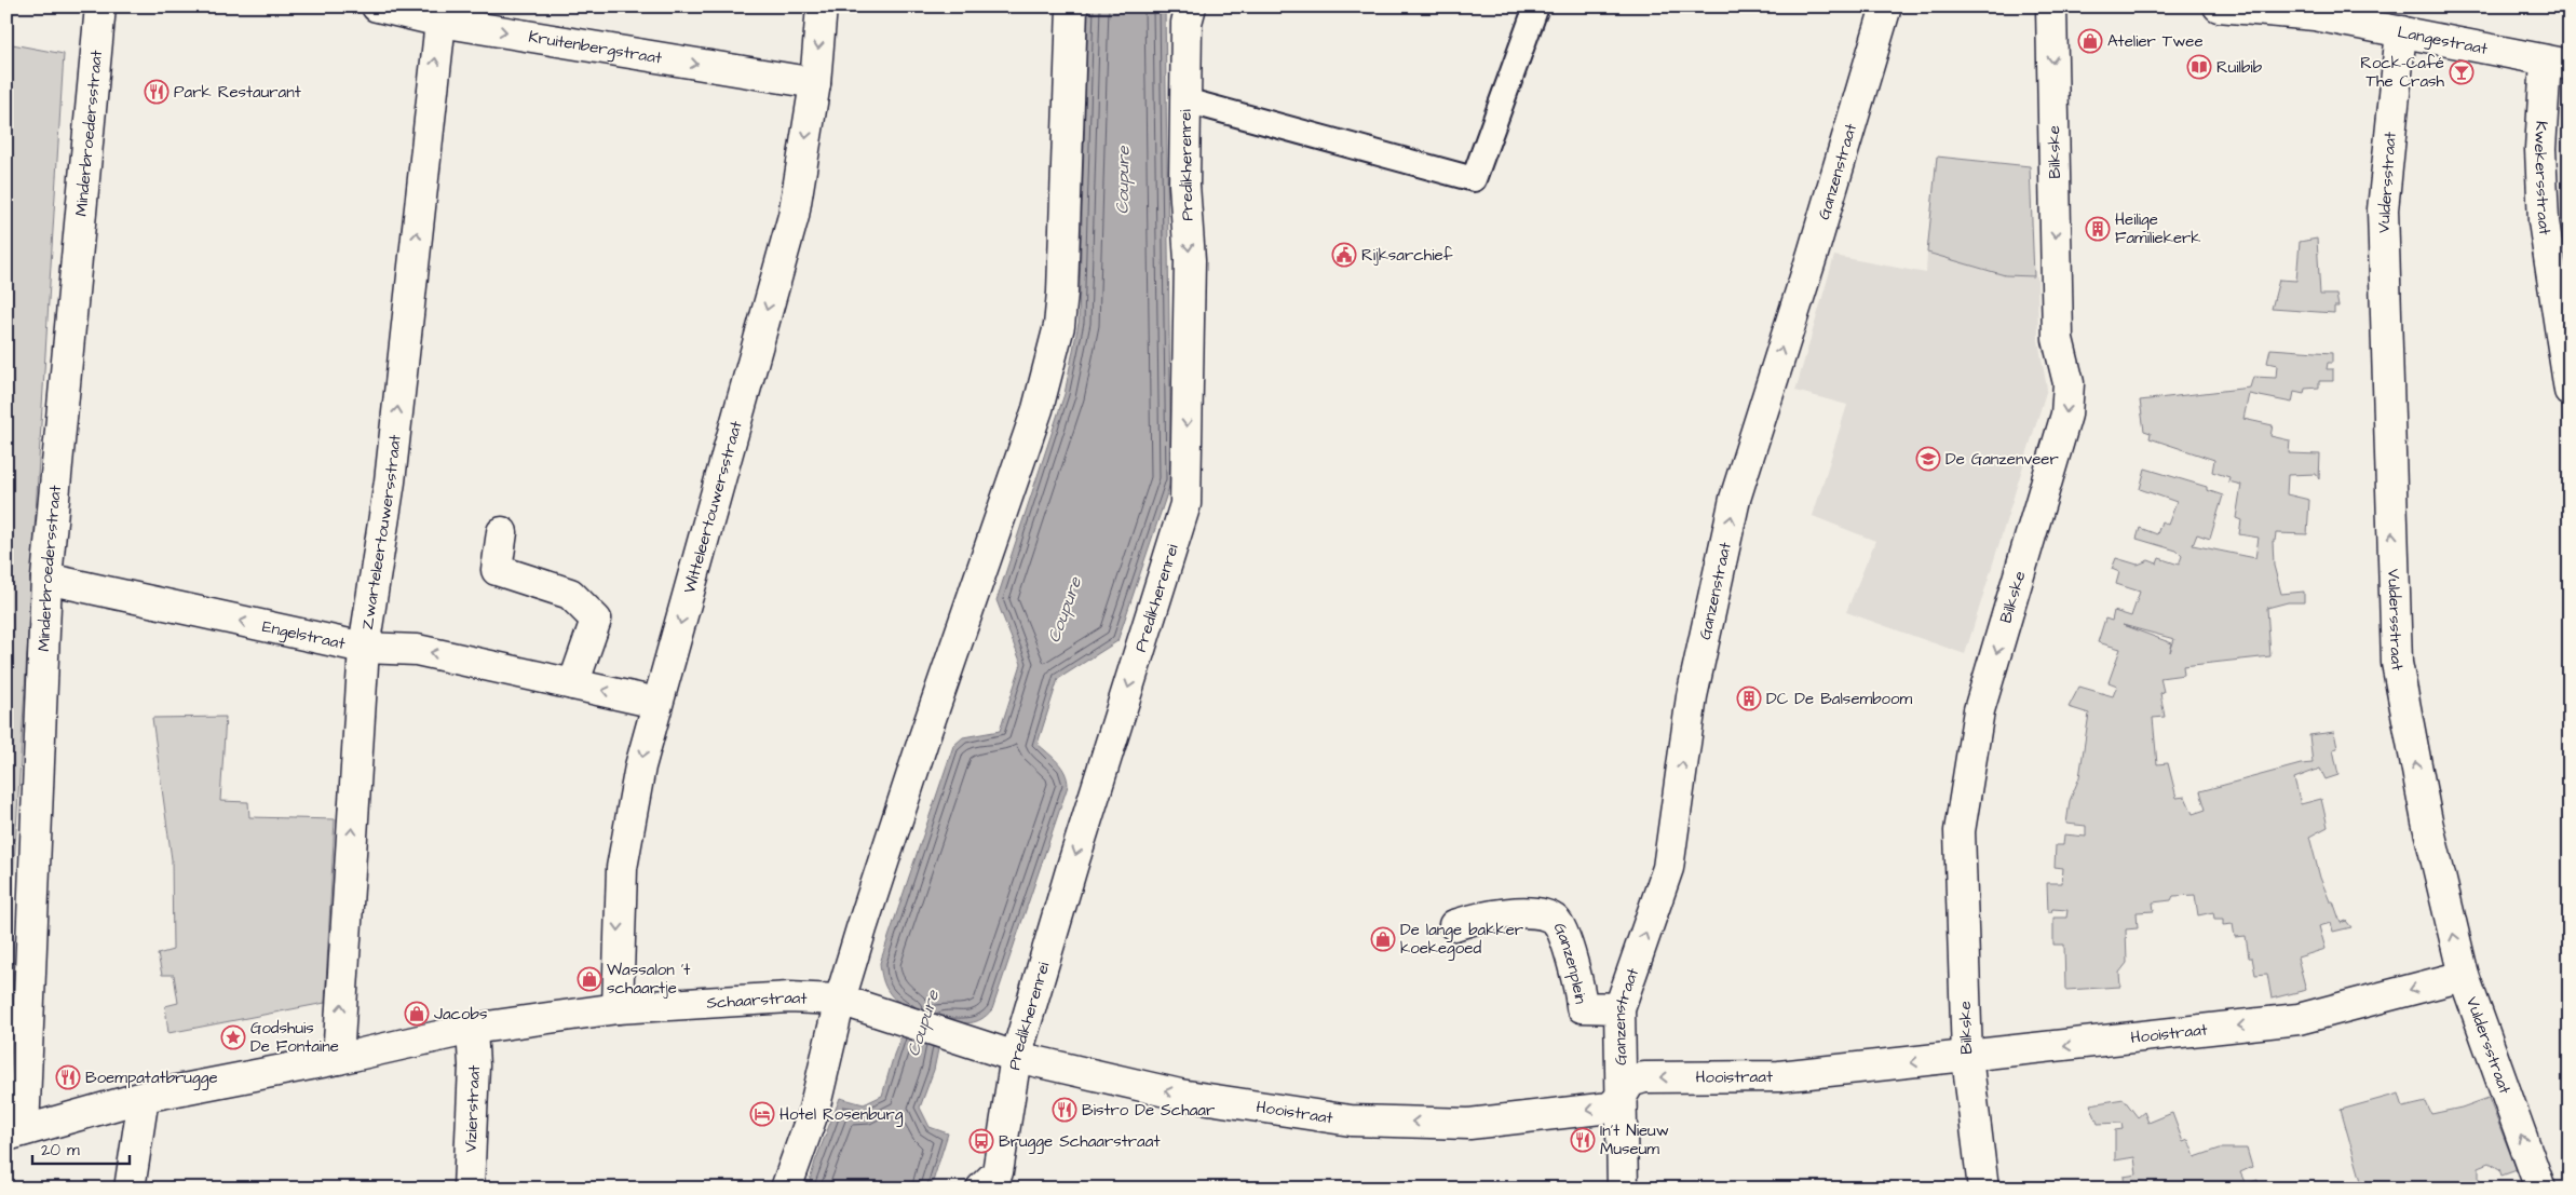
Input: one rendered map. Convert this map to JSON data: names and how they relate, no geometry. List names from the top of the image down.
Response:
{
  "streets": {
    "street": [
      "Langestraat",
      "Kruitenbergstraat",
      "Minderbroedersstraat",
      "Bilkske",
      "Predikherenrei",
      "Ganzenstraat",
      "Kwekersstraat",
      "Vuldersstraat",
      "Witteleertouwersstraat",
      "Zwarteleertouwersstraat",
      "Engelstraat",
      "Ganzenplein",
      "Schaarstraat",
      "Hooistraat",
      "Vizierstraat"
    ]
  },
  "crossings": [
    ["Langestraat", "Kwekersstraat"],
    ["Langestraat", "Vuldersstraat"],
    ["Kruitenbergstraat", "Witteleertouwersstraat"],
    ["Kruitenbergstraat", "Zwarteleertouwersstraat"],
    ["Minderbroedersstraat", "Engelstraat"],
    ["Minderbroedersstraat", "Schaarstraat"],
    ["Bilkske", "Hooistraat"],
    ["Predikherenrei", "Hooistraat"],
    ["Ganzenstraat", "Ganzenplein"],
    ["Ganzenstraat", "Hooistraat"],
    ["Vuldersstraat", "Hooistraat"],
    ["Witteleertouwersstraat", "Engelstraat"],
    ["Witteleertouwersstraat", "Schaarstraat"],
    ["Zwarteleertouwersstraat", "Engelstraat"],
    ["Zwarteleertouwersstraat", "Schaarstraat"],
    ["Schaarstraat", "Hooistraat"],
    ["Schaarstraat", "Vizierstraat"]
  ],
  "one_way": [
    "Kruitenbergstraat",
    "Bilkske",
    "Ganzenstraat",
    "Vuldersstraat",
    "Zwarteleertouwersstraat",
    "Engelstraat",
    "Hooistraat"
  ],
  "water": ["Coupure"],
  "places": {
    "shop": [
      "Atelier Twee",
      "De lange bakker koekegoed",
      "Wassalon 't schaartje",
      "Jacobs"
    ],
    "library": ["Ruilbib"],
    "bar": ["Rock-Café The Crash"],
    "restaurant": [
      "Park Restaurant",
      "Boempatatbrugge",
      "Bistro De Schaar",
      "In't Nieuw Museum"
    ],
    "building": ["Heilige Familiekerk", "DC De Balsemboom"],
    "public building": ["Rijksarchief"],
    "school or university": ["De Ganzenveer"],
    "place": ["Godshuis De Fontaine"],
    "hotel": ["Hotel Rosenburg"],
    "bus stop": ["Brugge Schaarstraat"]
  },
  "scale_bar": "20 m"
}
